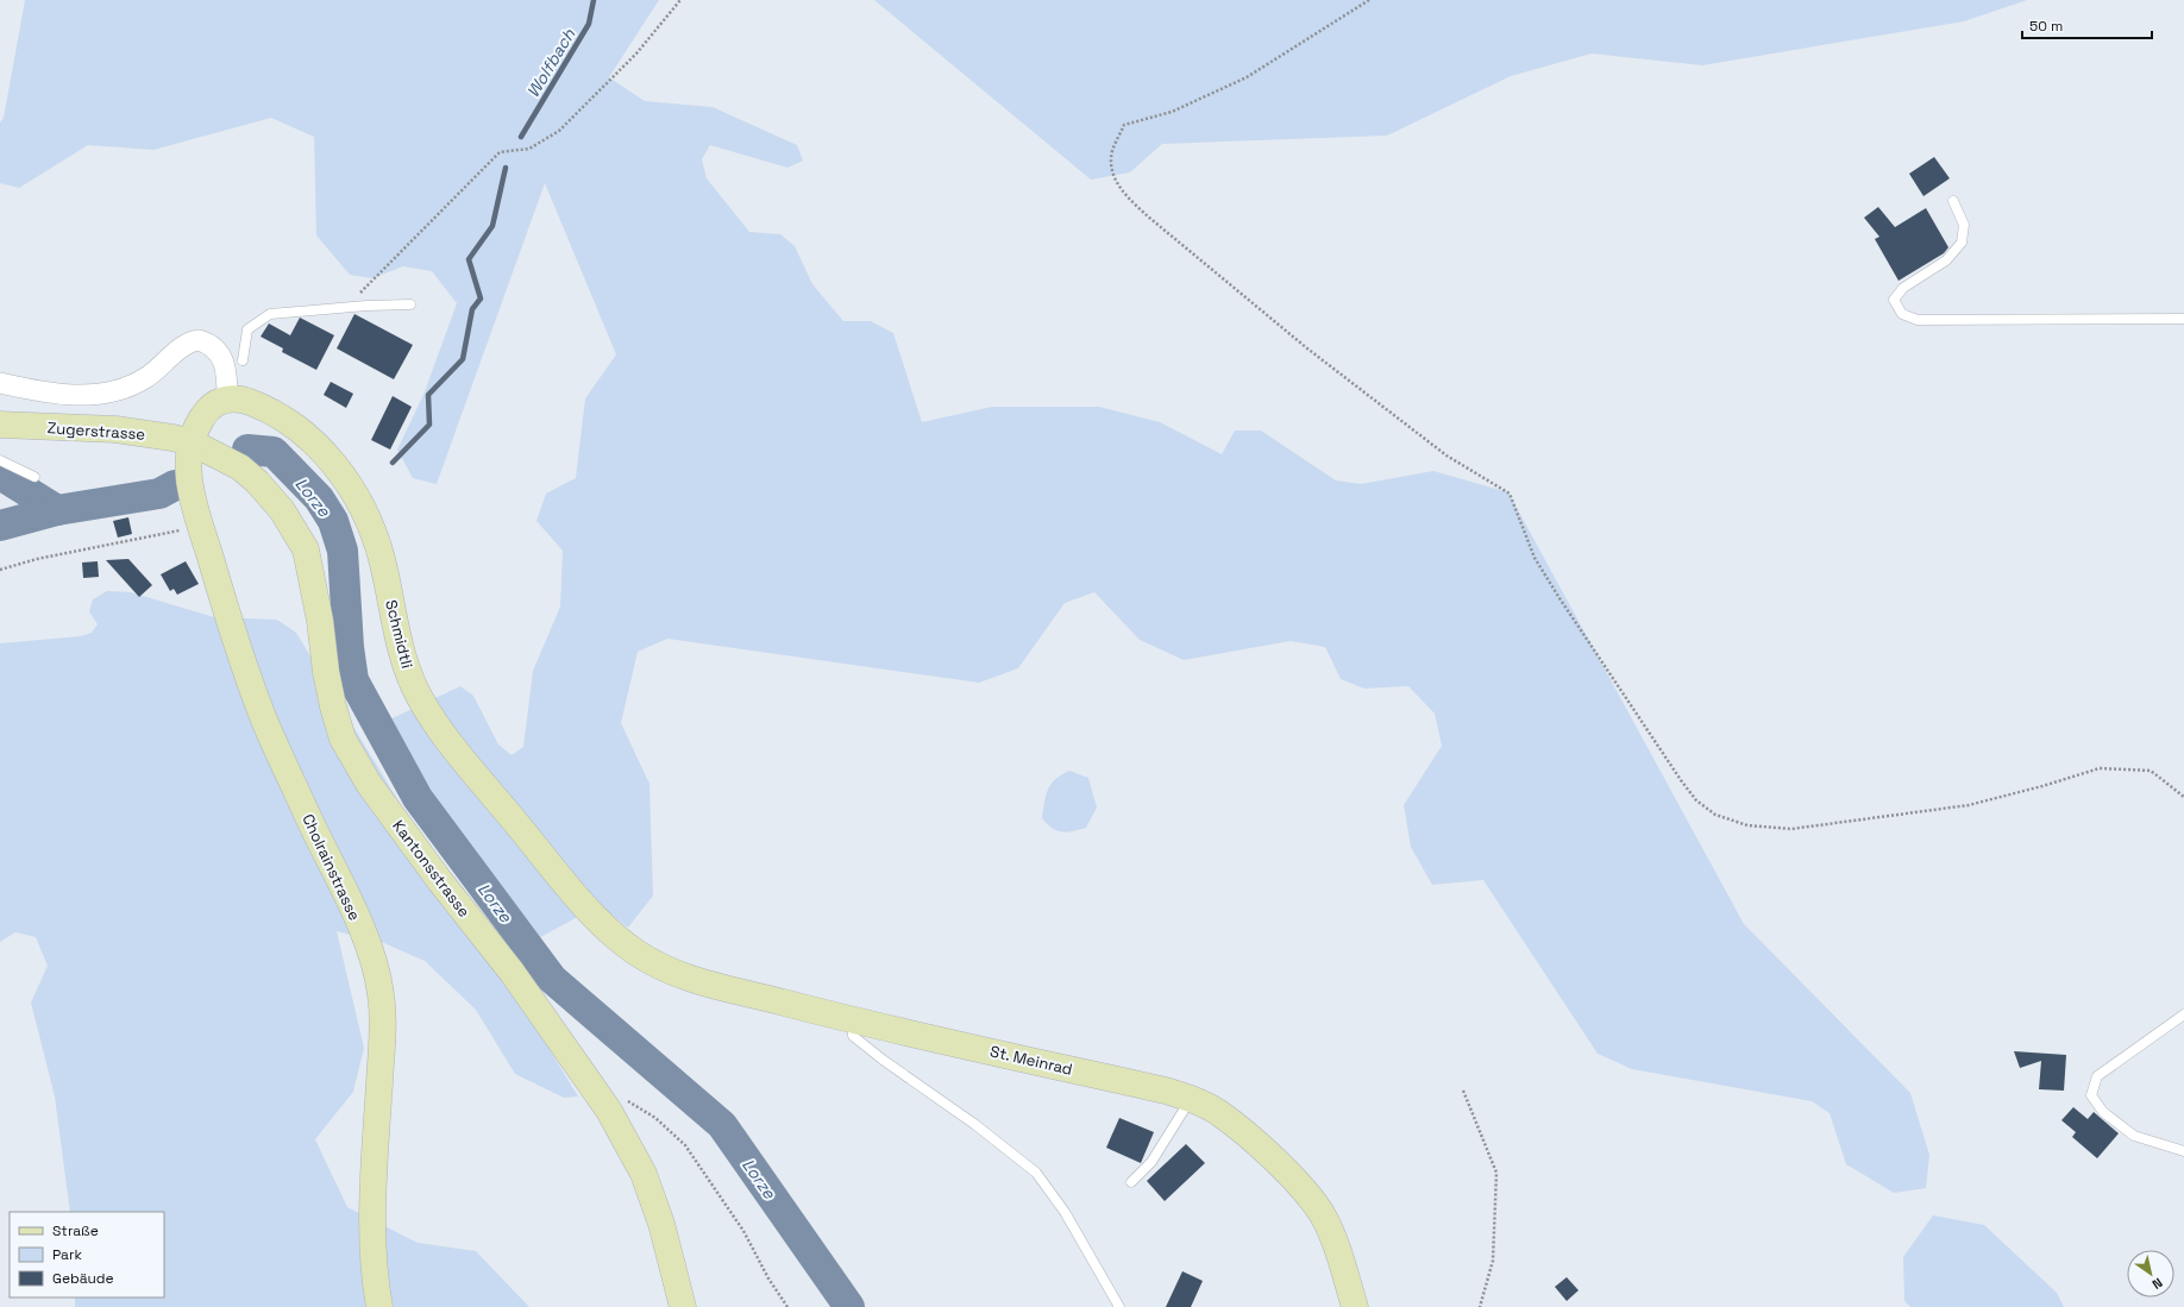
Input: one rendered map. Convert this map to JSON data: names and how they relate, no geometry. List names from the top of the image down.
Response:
{
  "streets": {
    "street": [
      "Zugerstrasse",
      "Schmidtli",
      "Cholrainstrasse",
      "Kantonsstrasse",
      "St. Meinrad"
    ]
  },
  "crossings": [
    ["Zugerstrasse", "Cholrainstrasse"],
    ["Zugerstrasse", "Kantonsstrasse"],
    ["Schmidtli", "St. Meinrad"],
    ["Cholrainstrasse", "Kantonsstrasse"]
  ],
  "water": ["Wolfbach", "Lorze"],
  "legend": ["Straße", "Park", "Gebäude"],
  "scale_bar": "50 m",
  "north": "bottom right"
}
